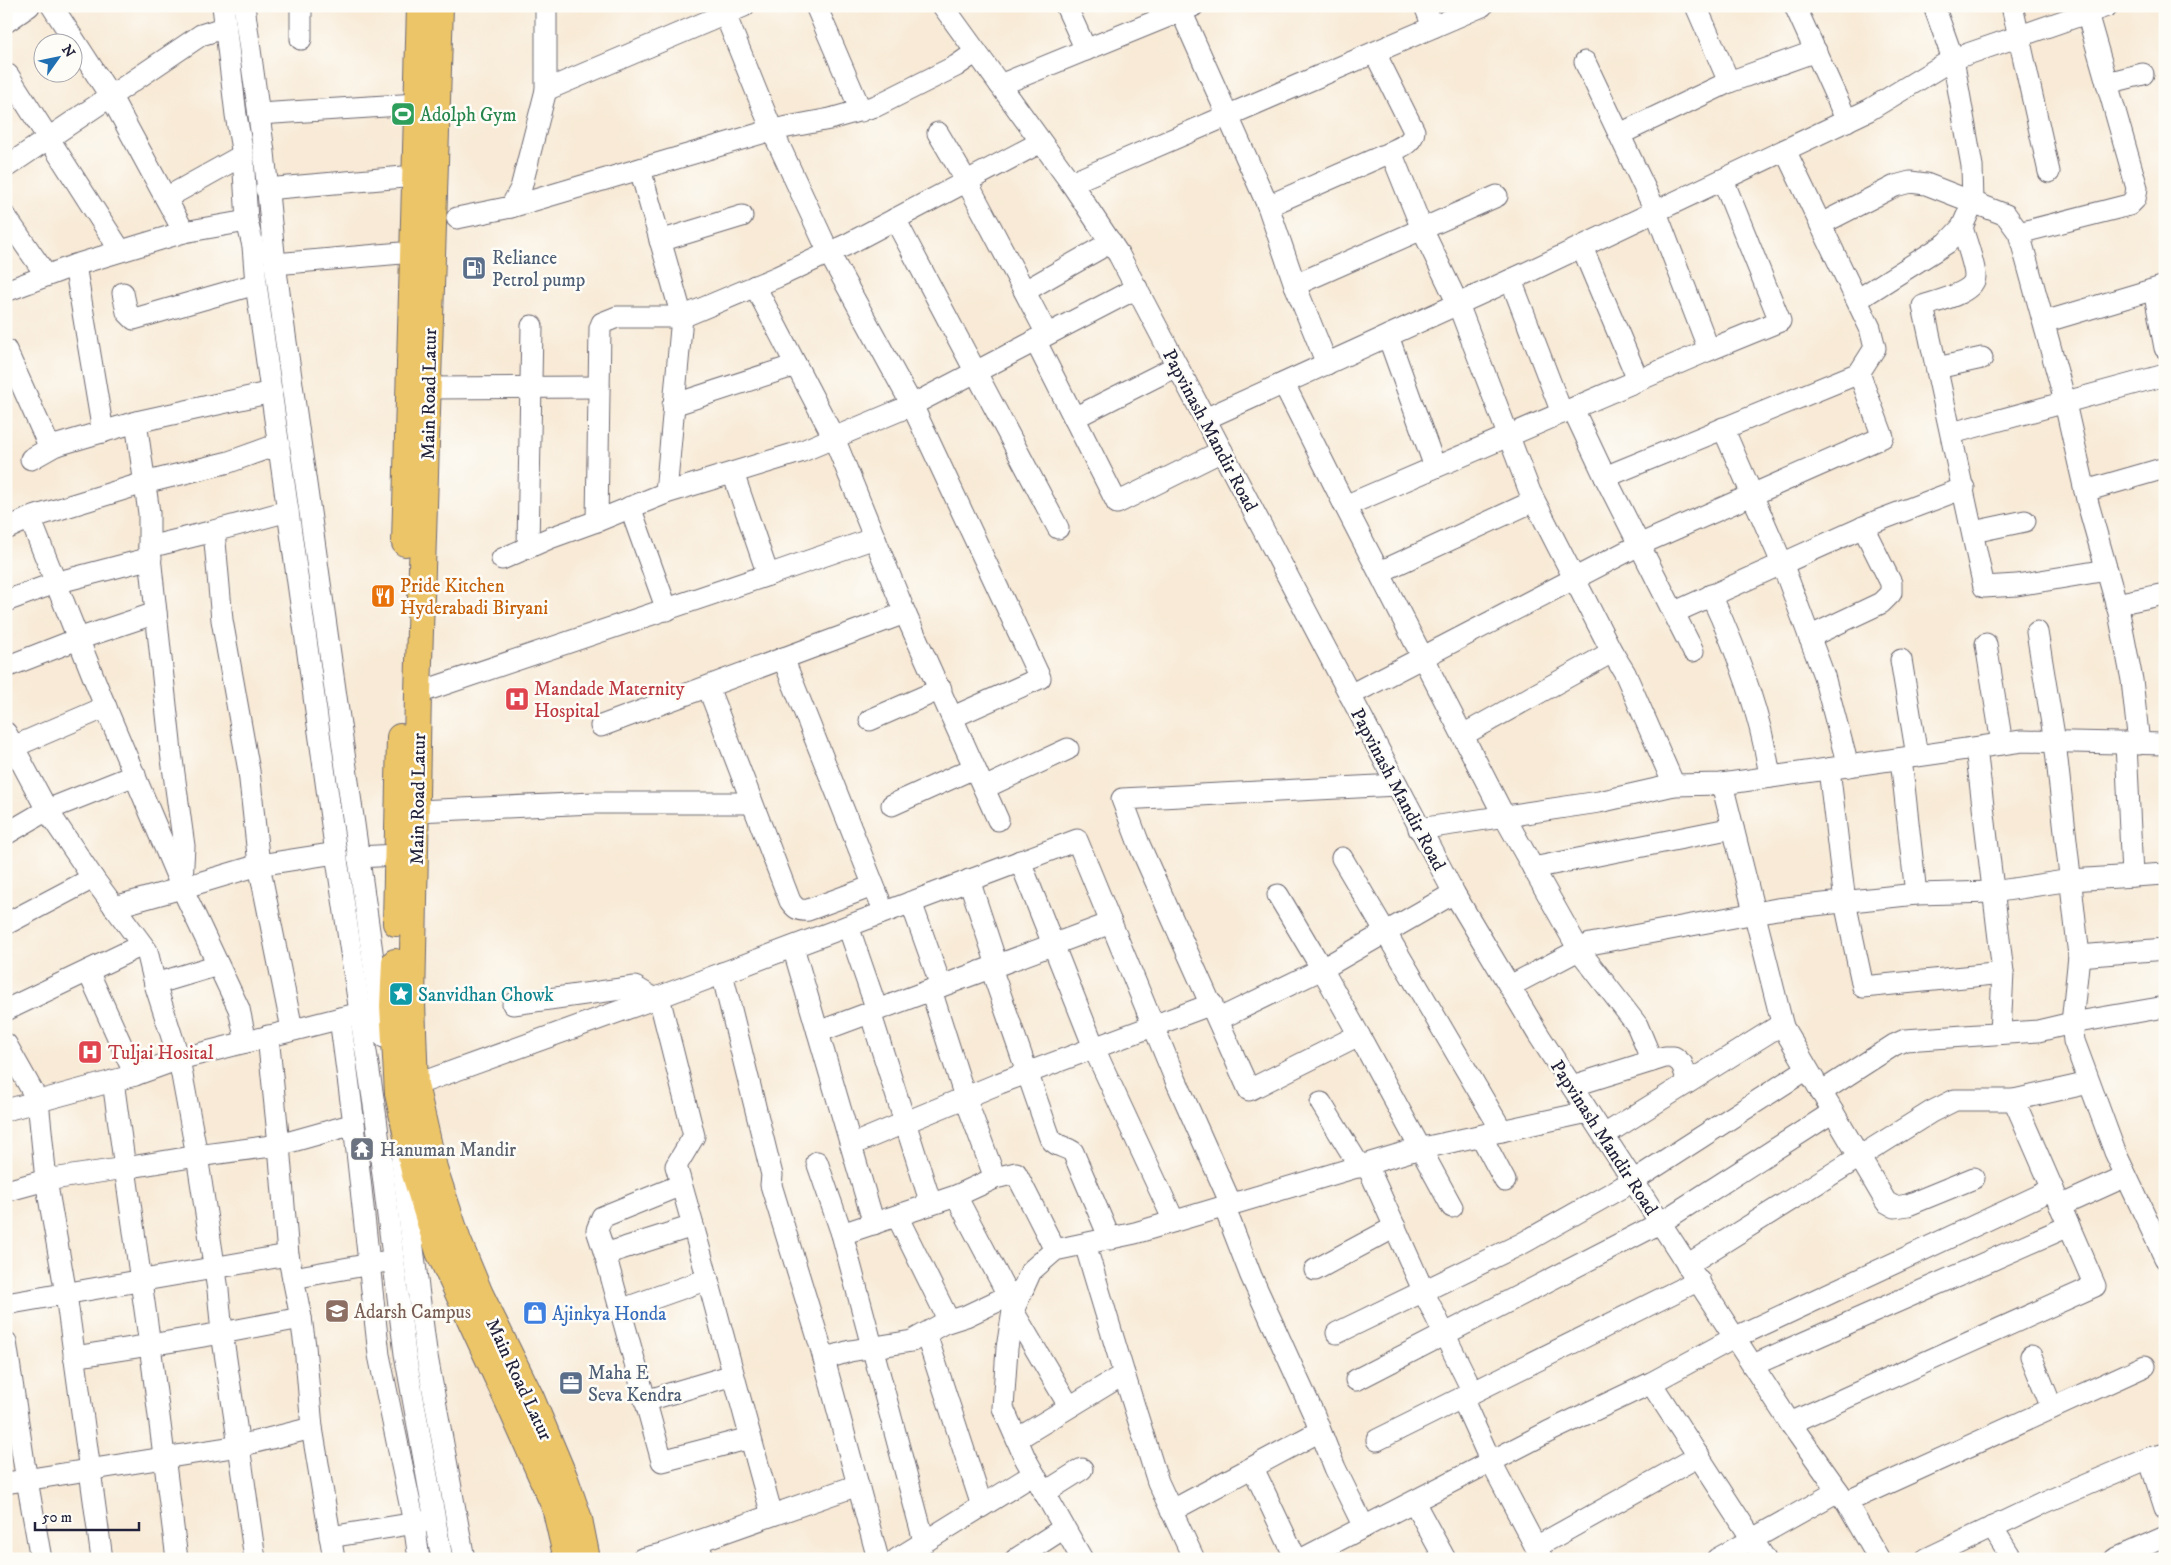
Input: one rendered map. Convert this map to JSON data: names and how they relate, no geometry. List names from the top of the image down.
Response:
{
  "streets": {
    "main road": ["Main Road Latur"],
    "street": ["Papvinash Mandir Road"]
  },
  "places": {
    "sports": ["Adolph Gym"],
    "fuel station": ["Reliance Petrol pump"],
    "restaurant": ["Pride Kitchen Hyderabadi Biryani"],
    "hospital": ["Mandade Maternity Hospital", "Tuljai Hosital"],
    "place": ["Sanvidhan Chowk"],
    "temple": ["Hanuman Mandir"],
    "school or university": ["Adarsh Campus"],
    "shop": ["Ajinkya Honda"],
    "office": ["Maha E Seva Kendra"]
  },
  "scale_bar": "50 m",
  "north": "top right"
}
